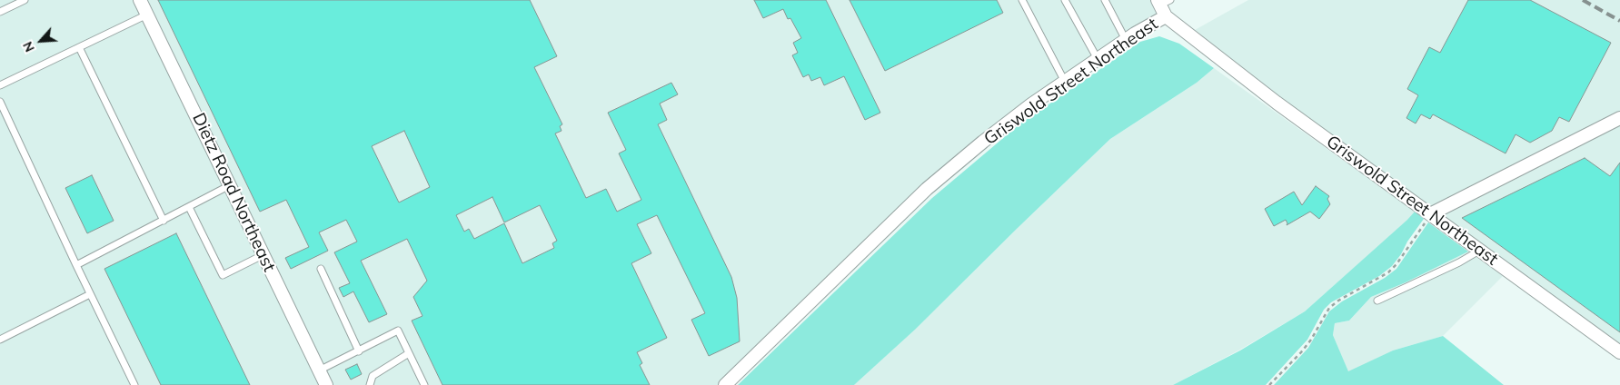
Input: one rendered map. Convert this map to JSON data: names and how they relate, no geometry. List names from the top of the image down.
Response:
{
  "streets": {
    "street": ["Griswold Street Northeast", "Dietz Road Northeast"]
  },
  "north": "bottom left"
}
